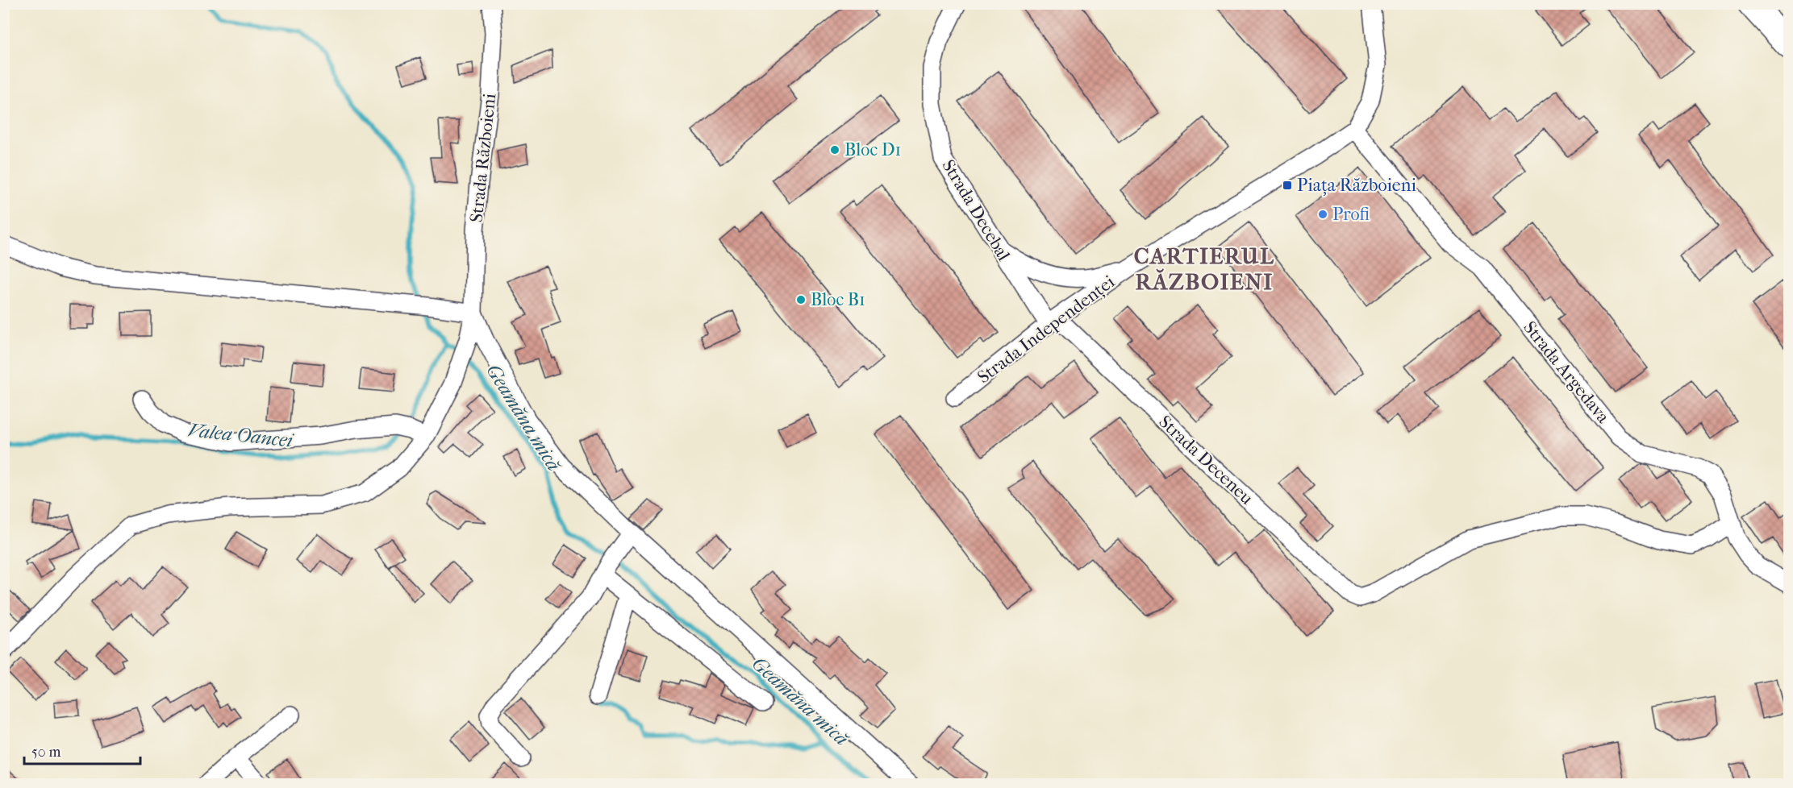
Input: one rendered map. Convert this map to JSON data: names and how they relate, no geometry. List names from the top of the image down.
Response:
{
  "streets": {
    "street": [
      "Strada Războieni",
      "Strada Decebal",
      "Strada Independenței",
      "Strada Argedava",
      "Strada Deceneu"
    ]
  },
  "crossings": [
    ["Strada Decebal", "Strada Independenței"],
    ["Strada Decebal", "Strada Deceneu"],
    ["Strada Independenței", "Strada Argedava"],
    ["Strada Independenței", "Strada Deceneu"],
    ["Strada Argedava", "Strada Deceneu"]
  ],
  "districts": ["CARTIERUL RĂZBOIENI"],
  "water": ["Geamăna mică", "Valea Oancei"],
  "places": {
    "other": ["Bloc D1", "Profi", "Bloc B1"],
    "transit": ["Piața Războieni"]
  },
  "scale_bar": "50 m"
}
